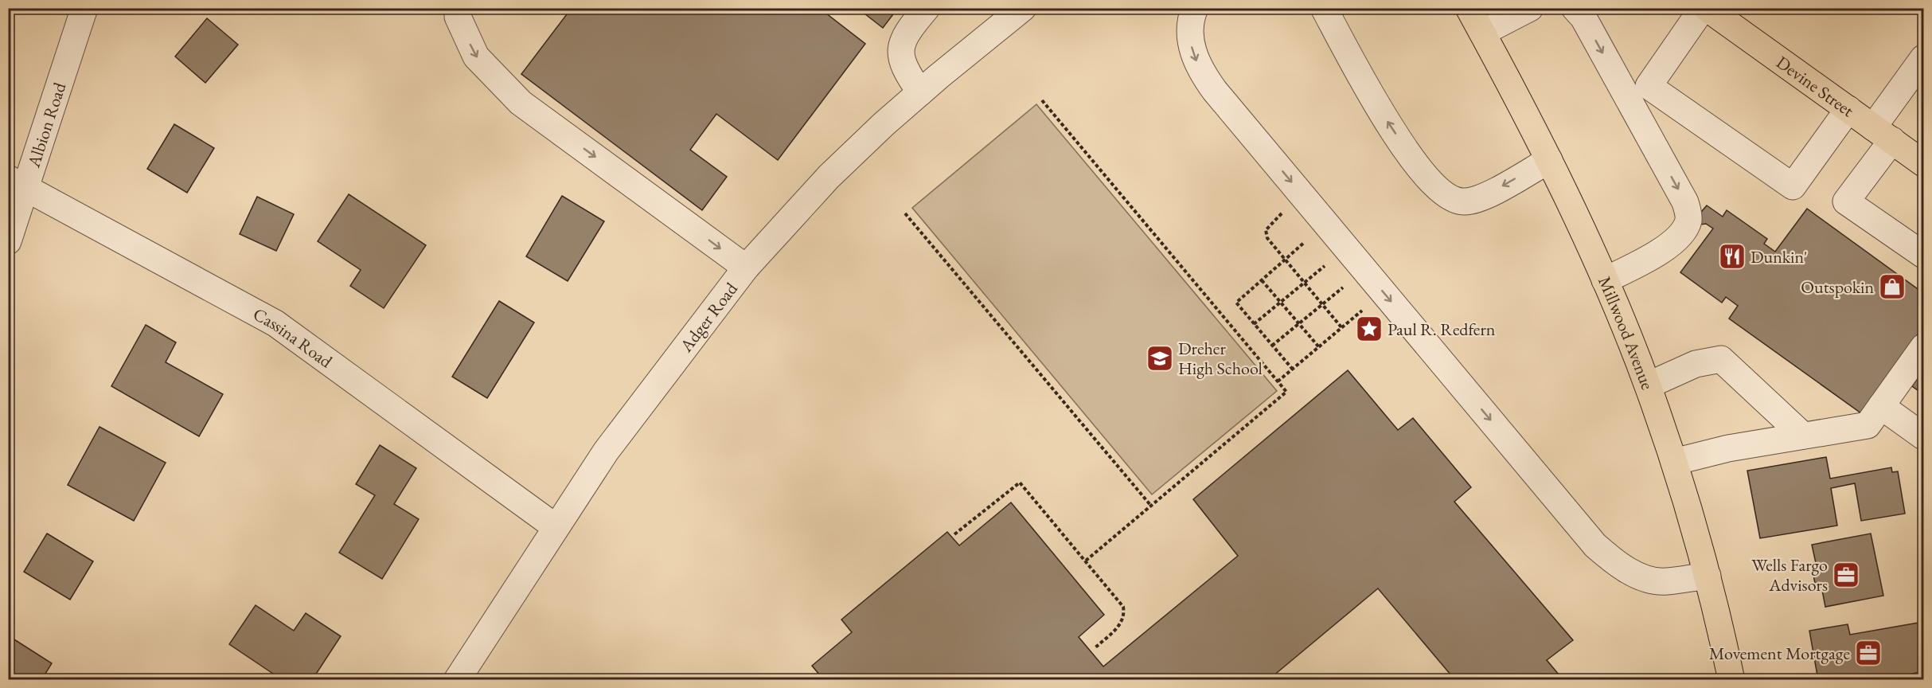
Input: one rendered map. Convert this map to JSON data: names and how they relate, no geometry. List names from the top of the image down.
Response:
{
  "streets": {
    "main road": ["Devine Street", "Millwood Avenue"],
    "street": ["Albion Road", "Adger Road", "Cassina Road"]
  },
  "crossings": [
    ["Albion Road", "Cassina Road"],
    ["Adger Road", "Cassina Road"]
  ],
  "places": {
    "restaurant": ["Dunkin'"],
    "shop": ["Outspokin"],
    "place": ["Paul R. Redfern"],
    "school or university": ["Dreher High School"],
    "office": ["Wells Fargo Advisors", "Movement Mortgage"]
  }
}
